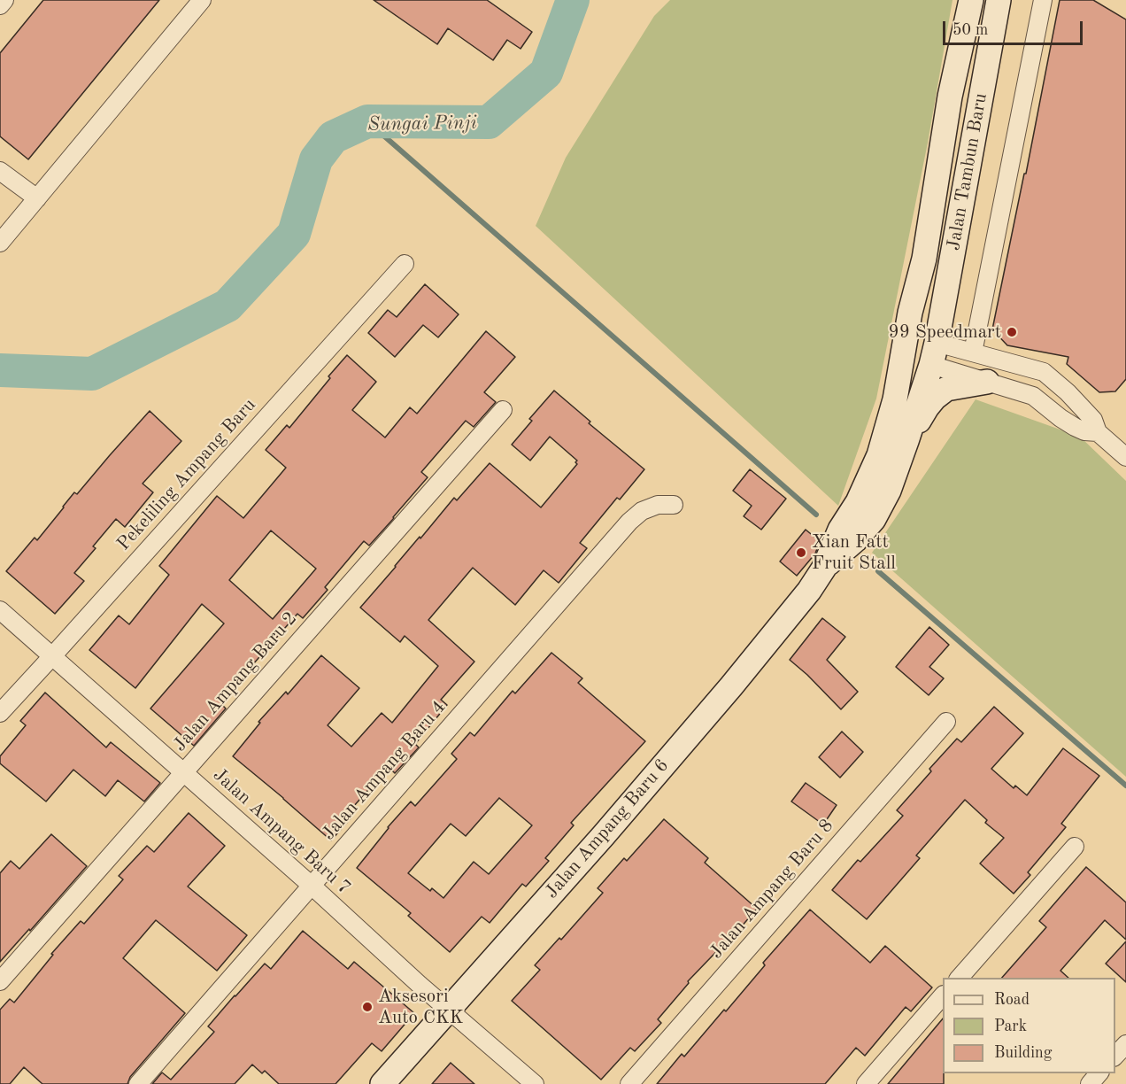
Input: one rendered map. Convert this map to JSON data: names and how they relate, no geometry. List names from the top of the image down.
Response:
{
  "streets": {
    "main road": ["Jalan Tambun Baru", "Jalan Ampang Baru 6"],
    "street": [
      "Pekeliling Ampang Baru",
      "Jalan Ampang Baru 2",
      "Jalan Ampang Baru 4",
      "Jalan Ampang Baru 7",
      "Jalan Ampang Baru 8"
    ]
  },
  "crossings": [
    ["Jalan Tambun Baru", "Jalan Ampang Baru 6"],
    ["Pekeliling Ampang Baru", "Jalan Ampang Baru 7"],
    ["Jalan Ampang Baru 2", "Jalan Ampang Baru 7"],
    ["Jalan Ampang Baru 4", "Jalan Ampang Baru 7"],
    ["Jalan Ampang Baru 6", "Jalan Ampang Baru 7"]
  ],
  "water": ["Sungai Pinji"],
  "places": ["99 Speedmart", "Xian Fatt Fruit Stall", "Aksesori Auto CKK"],
  "legend": ["Road", "Park", "Building"],
  "scale_bar": "50 m"
}
